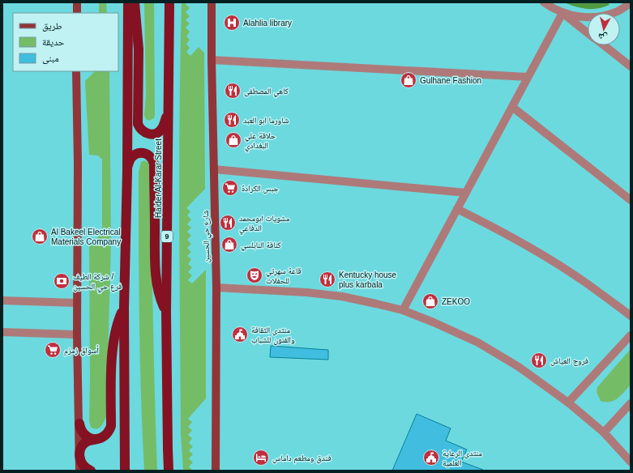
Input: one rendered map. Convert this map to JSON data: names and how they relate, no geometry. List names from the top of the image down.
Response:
{
  "streets": {
    "highway": ["Haider Al-Karar Street", "9"],
    "main road": ["شارع حي الحسين"]
  },
  "places": {
    "hospital": ["Alahlia library"],
    "shop": [
      "Gulhane Fashion",
      "حلاقة علي البغدادي",
      "Al Bakeel Electrical Materials Company",
      "كنافة النابلسي",
      "ZEKOO"
    ],
    "restaurant": [
      "كاهي المصطفى",
      "شاورما ابو العبد",
      "مشويات ابومحمد الدفاعي",
      "Kentucky house plus karbala",
      "فروج العياش"
    ],
    "supermarket": ["جبس الكرادة", "أسواق زمزم"],
    "theatre": ["قاعة سهرتي للحفلات"],
    "bank": ["شركة الطيف / فرع حي الحسين"],
    "public building": ["منتدى الثقافة والفنون للشباب", "منتدى الرعاية العلمية"],
    "hotel": ["فندق ومطعم داماس"]
  },
  "legend": ["طريق", "حديقة", "مبنى"],
  "north": "bottom"
}
